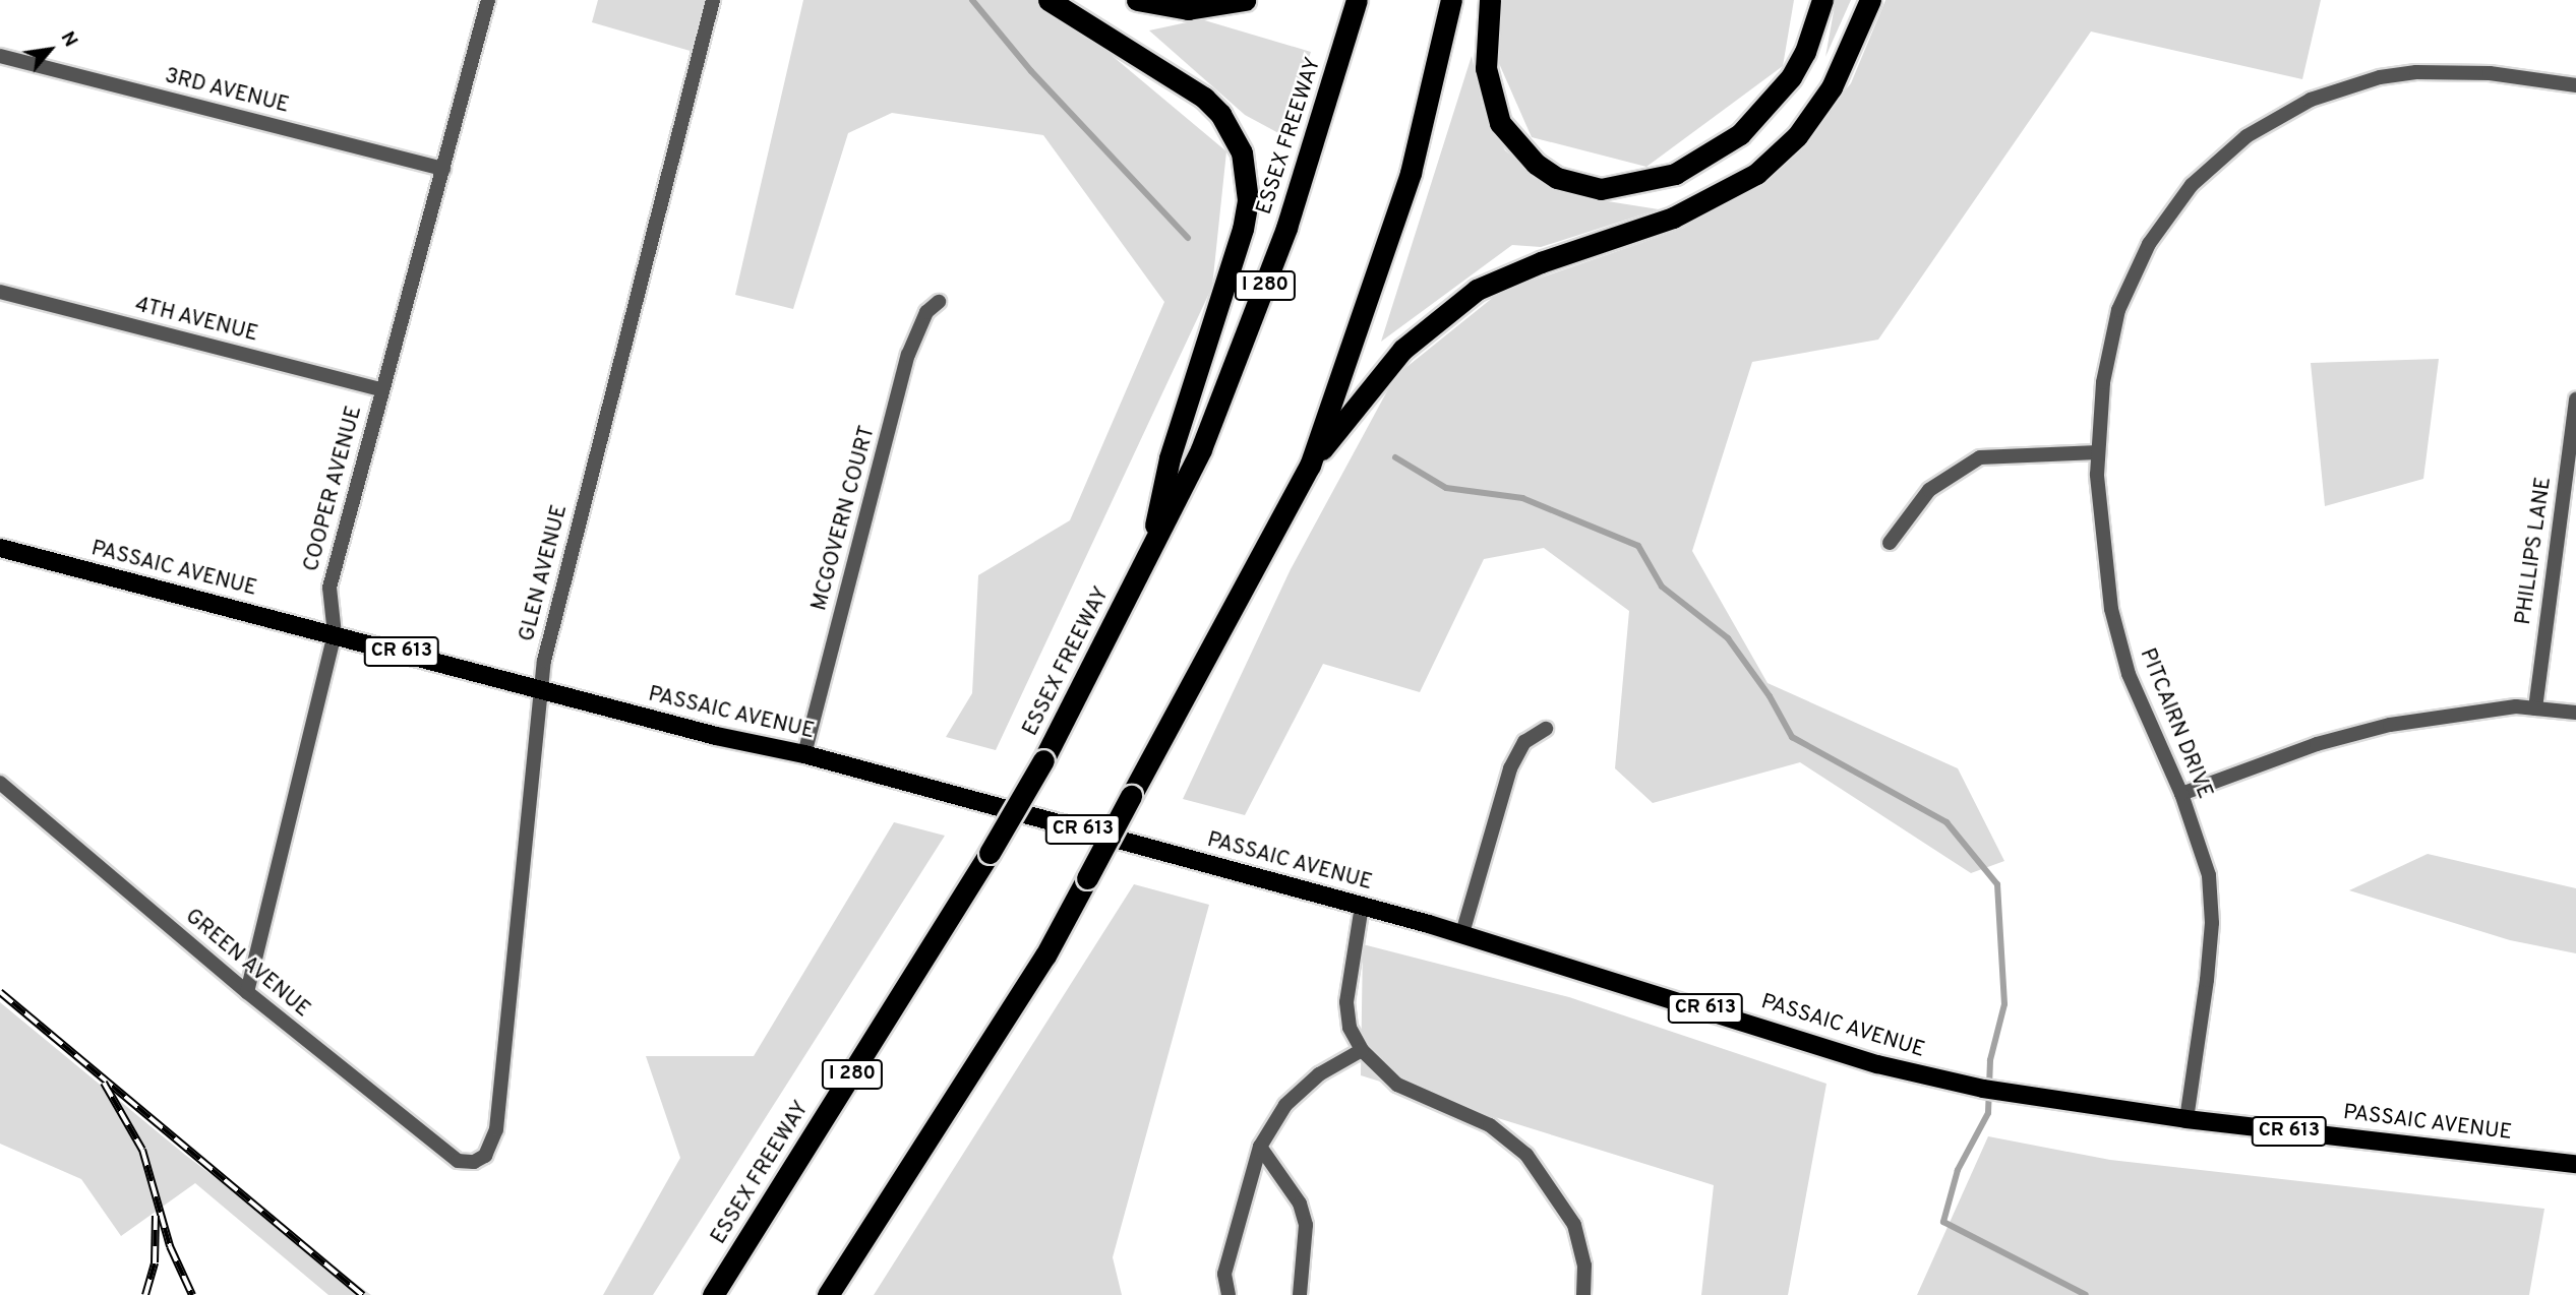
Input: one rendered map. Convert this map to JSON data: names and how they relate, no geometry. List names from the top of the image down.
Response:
{
  "streets": {
    "highway": ["ESSEX FREEWAY", "I 280"],
    "main road": ["PASSAIC AVENUE", "CR 613"],
    "street": [
      "3RD AVENUE",
      "4TH AVENUE",
      "COOPER AVENUE",
      "MCGOVERN COURT",
      "PHILLIPS LANE",
      "GLEN AVENUE",
      "PITCAIRN DRIVE",
      "GREEN AVENUE"
    ]
  },
  "crossings": [
    ["3RD AVENUE", "COOPER AVENUE"],
    ["4TH AVENUE", "COOPER AVENUE"],
    ["COOPER AVENUE", "PASSAIC AVENUE"],
    ["COOPER AVENUE", "GREEN AVENUE"],
    ["MCGOVERN COURT", "PASSAIC AVENUE"],
    ["PASSAIC AVENUE", "GLEN AVENUE"],
    ["PASSAIC AVENUE", "PITCAIRN DRIVE"],
    ["GLEN AVENUE", "GREEN AVENUE"]
  ],
  "north": "top right"
}
